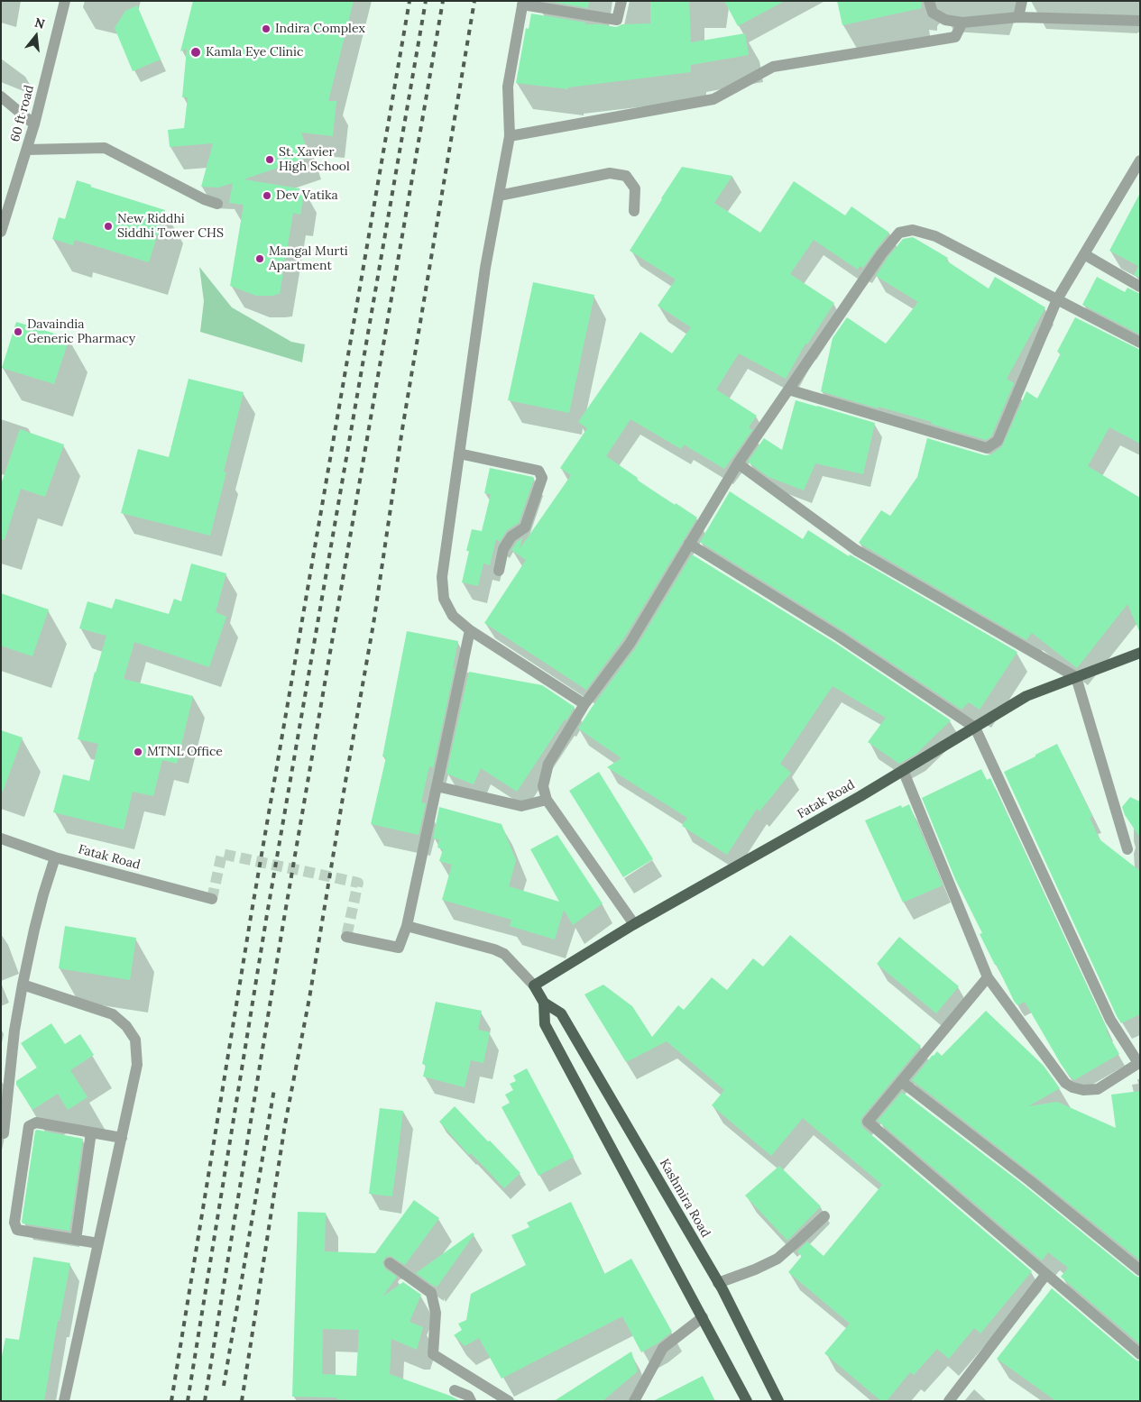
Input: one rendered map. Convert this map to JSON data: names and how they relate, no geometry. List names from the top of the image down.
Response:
{
  "streets": {
    "main road": ["Fatak Road", "Kashmira Road"],
    "street": ["60 ft road"]
  },
  "places": [
    "Indira Complex",
    "Kamla Eye Clinic",
    "St. Xavier High School",
    "Dev Vatika",
    "New Riddhi Siddhi Tower CHS",
    "Mangal Murti Apartment",
    "Davaindia Generic Pharmacy",
    "MTNL Office"
  ],
  "north": "top"
}
